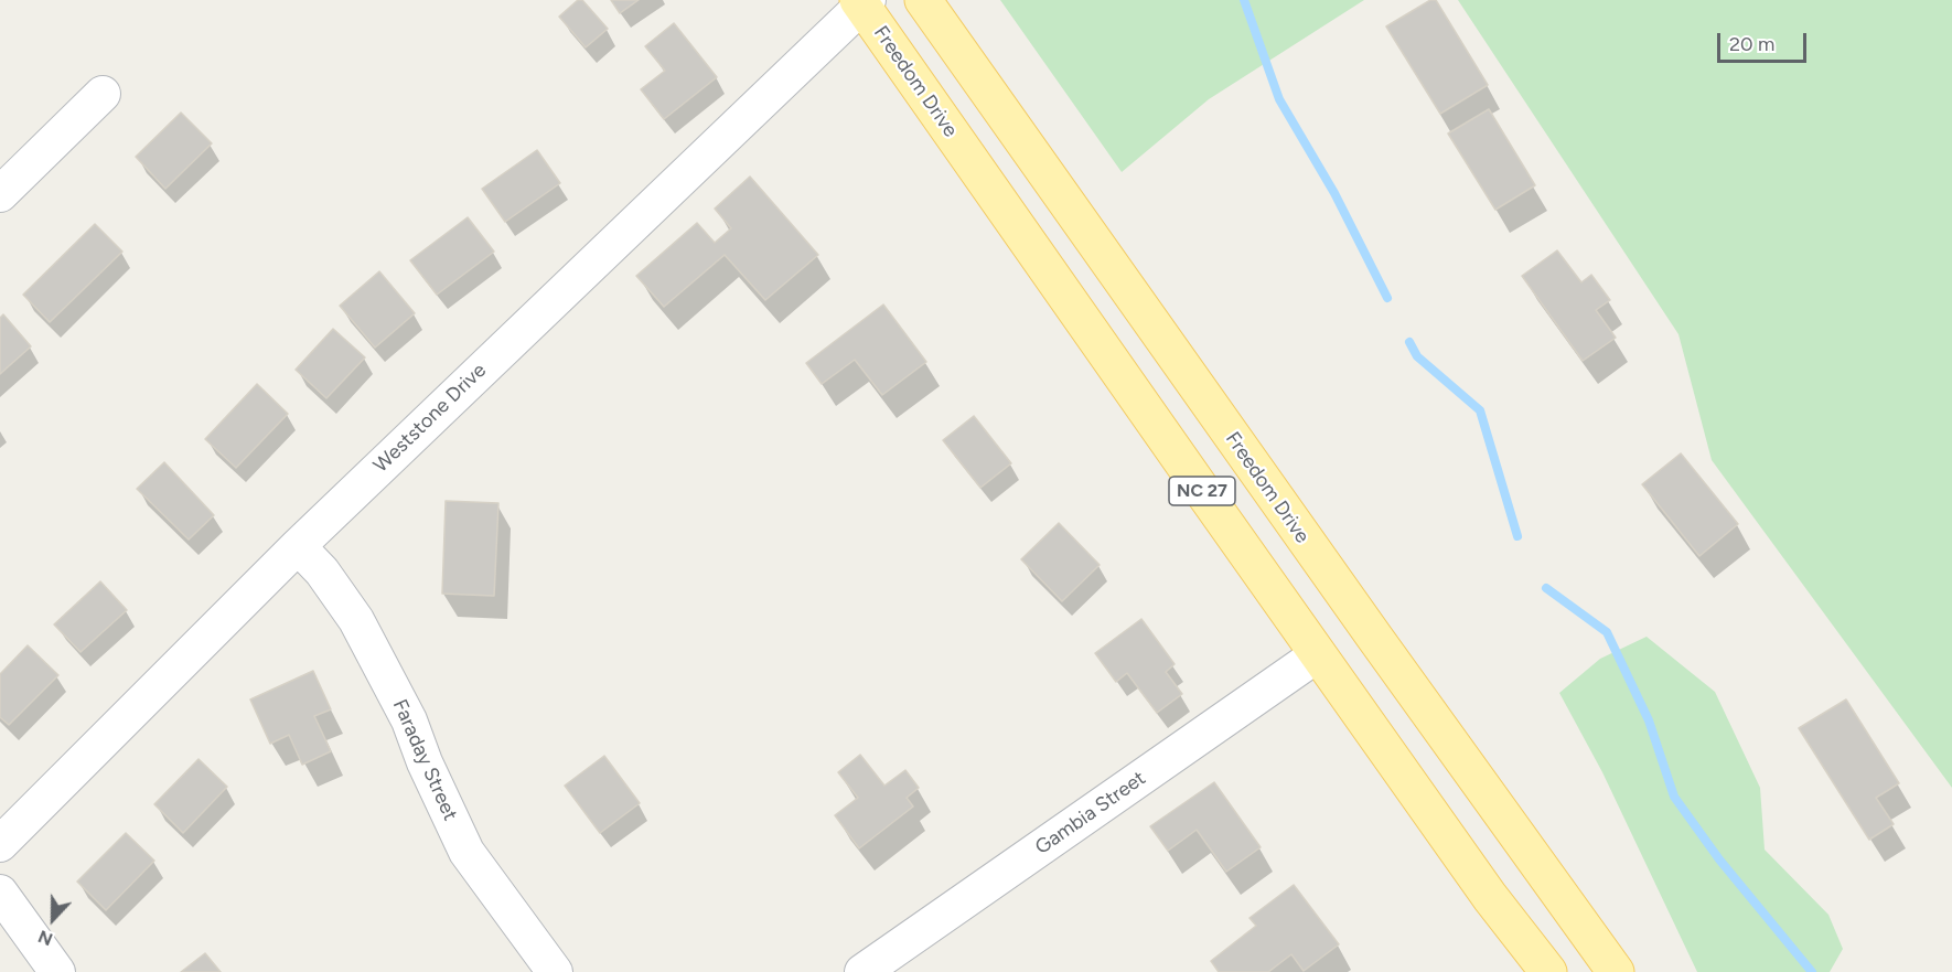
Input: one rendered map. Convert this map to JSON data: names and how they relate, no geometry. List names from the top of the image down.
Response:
{
  "streets": {
    "main road": ["Freedom Drive", "NC 27"],
    "street": ["Weststone Drive", "Faraday Street", "Gambia Street"]
  },
  "crossings": [
    ["Freedom Drive", "Weststone Drive"],
    ["Freedom Drive", "Gambia Street"],
    ["Weststone Drive", "Faraday Street"]
  ],
  "scale_bar": "20 m",
  "north": "bottom"
}
